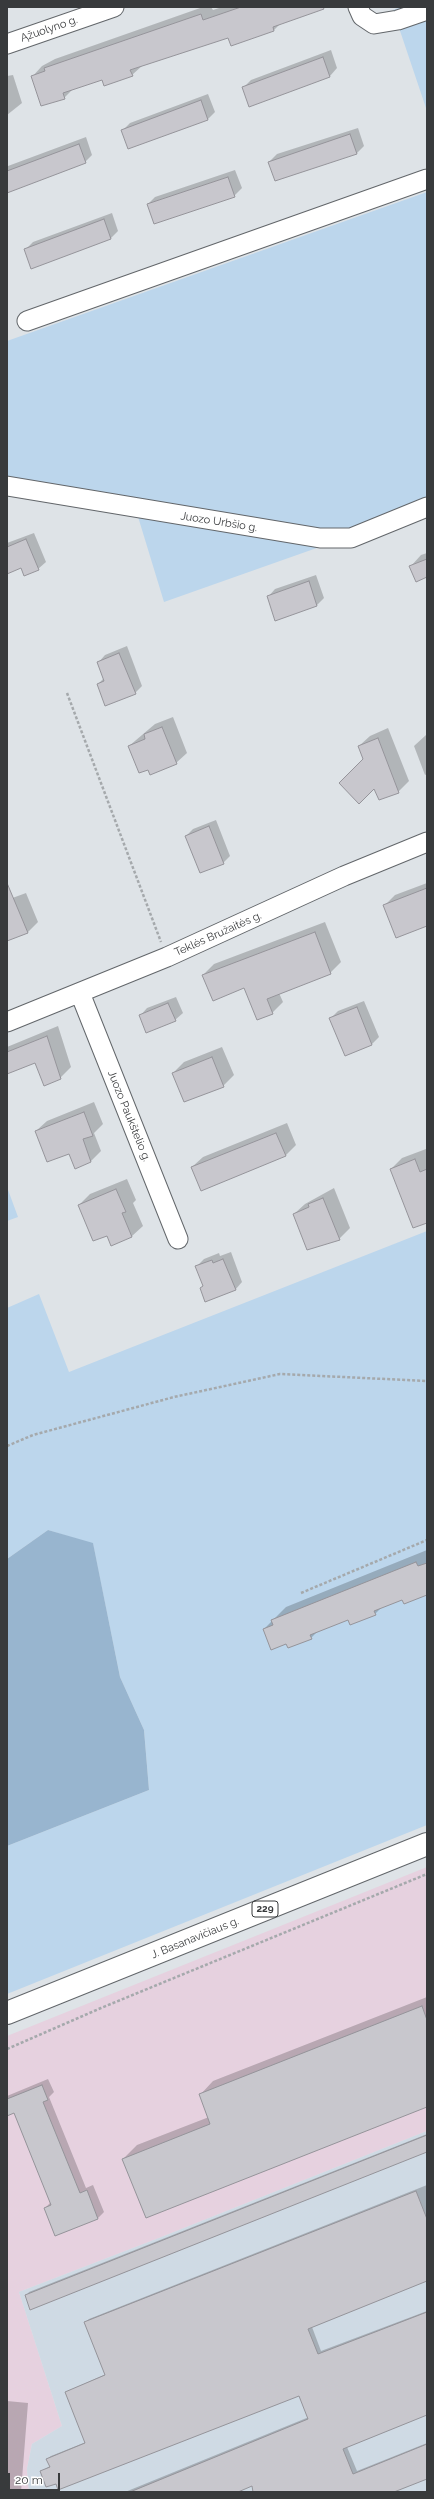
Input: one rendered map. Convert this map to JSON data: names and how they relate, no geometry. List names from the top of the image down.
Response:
{
  "streets": {
    "main road": ["229", "J. Basanavičiaus g."],
    "street": [
      "Ąžuolyno g.",
      "Juozo Urbšio g.",
      "Teklės Bružaitės g.",
      "Juozo Paukštelio g."
    ]
  },
  "crossings": [
    ["Teklės Bružaitės g.", "Juozo Paukštelio g."]
  ],
  "scale_bar": "20 m"
}
